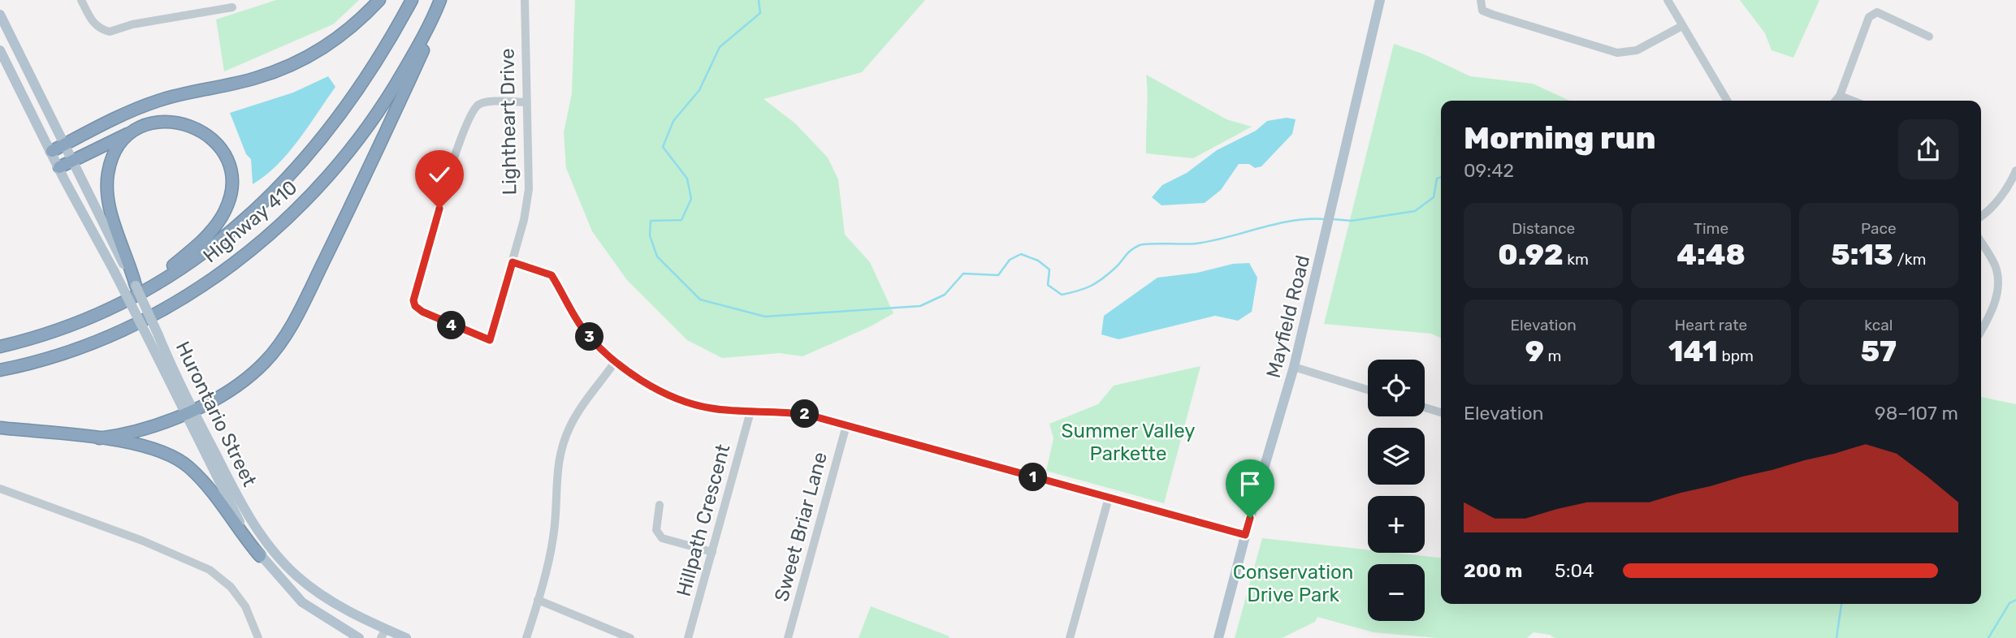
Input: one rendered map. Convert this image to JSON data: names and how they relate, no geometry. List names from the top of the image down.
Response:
{
  "streets": {
    "highway": ["Highway 410"],
    "main road": ["Mayfield Road", "Hurontario Street"],
    "street": ["Lightheart Drive", "Hillpath Crescent", "Sweet Briar Lane"]
  },
  "parks": ["Summer Valley Parkette", "Conservation Drive Park"],
  "page": {
    "heading": ["Morning run", "09:42"],
    "stats": [
      ["Distance", "0.92 km"],
      ["Time", "4:48"],
      ["Pace", "5:13 /km"],
      ["Elevation", "9 m"],
      ["Heart rate", "141 bpm"],
      ["kcal", "57"]
    ],
    "pins": [
      "4",
      "3",
      "2",
      "1"
    ],
    "map_buttons": ["+", "−"],
    "chart": ["Elevation", "98–107 m"],
    "list": [
      {
        "name": "200 m",
        "note": "5:04"
      }
    ]
  }
}
